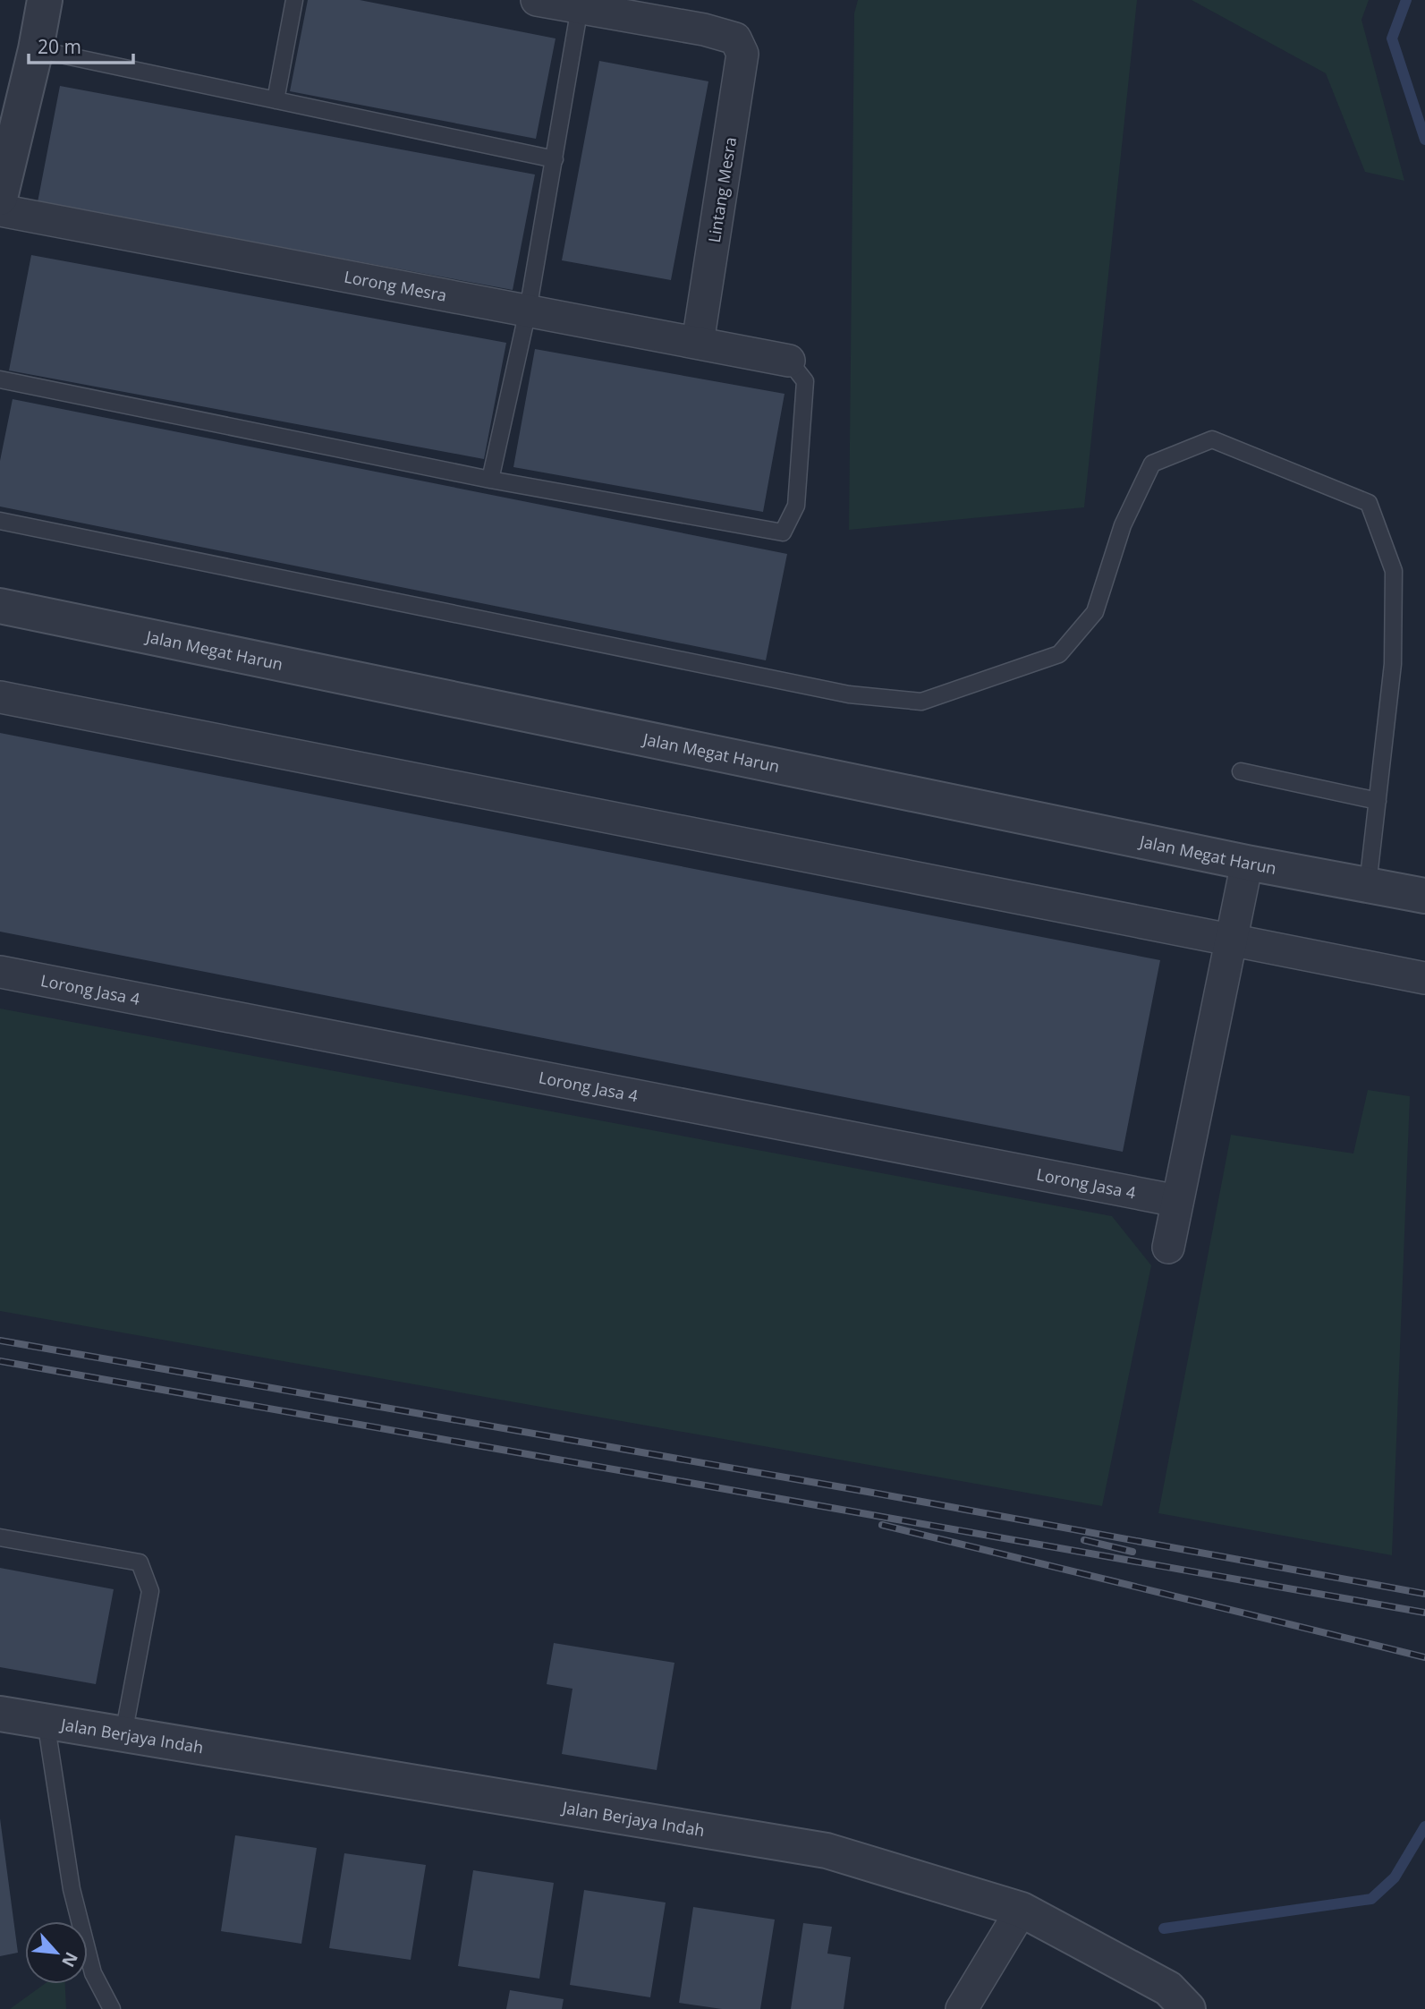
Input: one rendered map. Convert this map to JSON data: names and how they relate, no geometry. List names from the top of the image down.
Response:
{
  "streets": {
    "street": [
      "Lintang Mesra",
      "Lorong Mesra",
      "Jalan Megat Harun",
      "Lorong Jasa 4",
      "Jalan Berjaya Indah"
    ]
  },
  "crossings": [
    ["Lintang Mesra", "Lorong Mesra"]
  ],
  "scale_bar": "20 m",
  "north": "bottom right"
}
